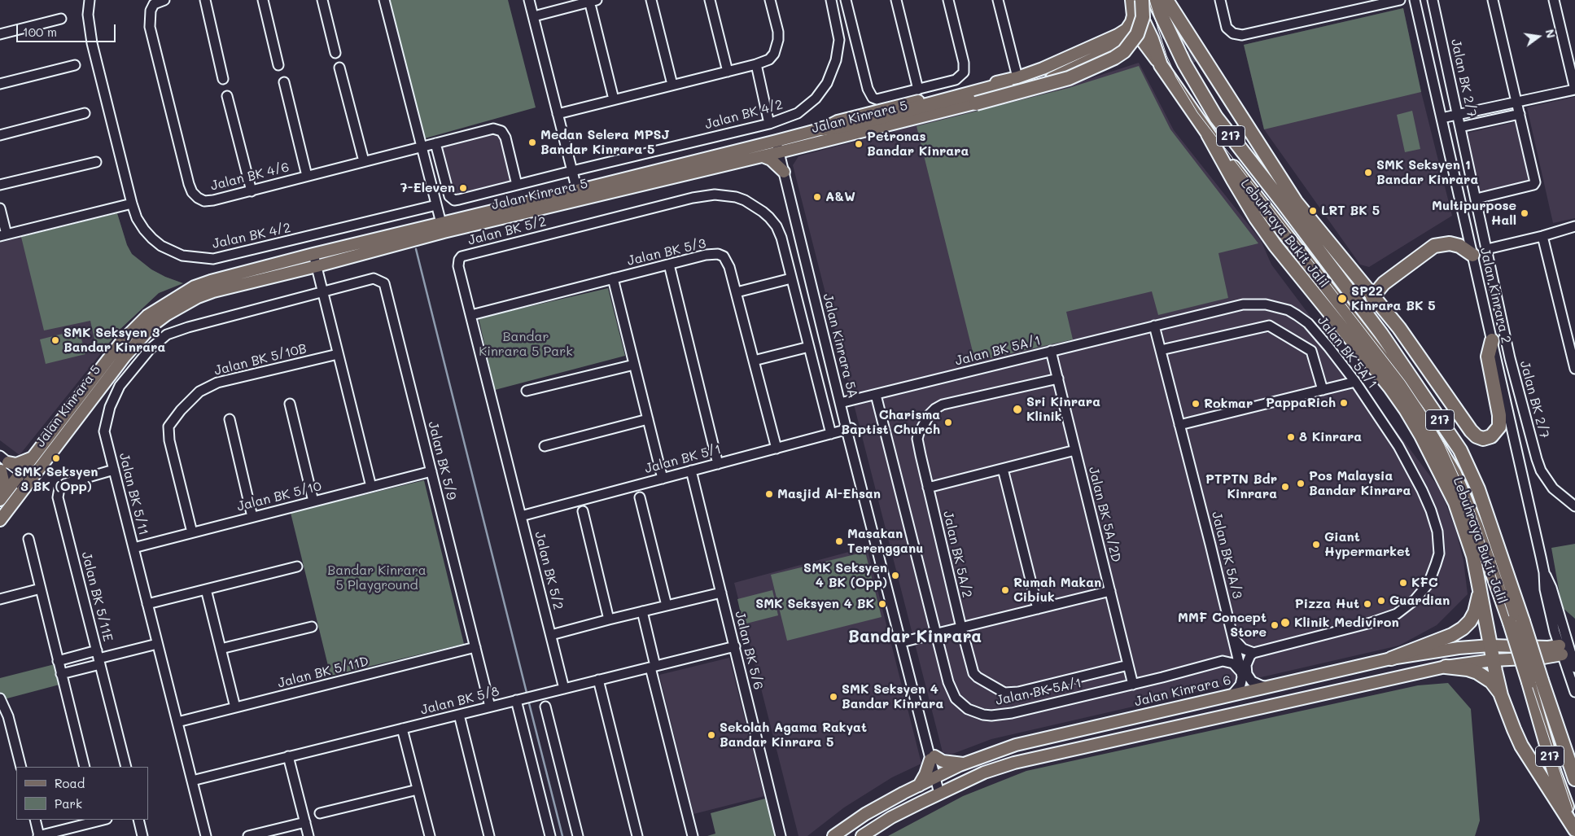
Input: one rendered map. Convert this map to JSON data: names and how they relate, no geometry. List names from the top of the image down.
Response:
{
  "streets": {
    "highway": ["217", "Lebuhraya Bukit Jalil"],
    "main road": ["Jalan Kinrara 5", "Jalan Kinrara 6"],
    "street": [
      "Jalan BK 2/7",
      "Jalan BK 4/2",
      "Jalan BK 4/6",
      "Jalan BK 5/2",
      "Jalan BK 5/3",
      "Jalan Kinrara 2",
      "Jalan Kinrara 5A",
      "Jalan BK 5A/1",
      "Jalan BK 5/10B",
      "Jalan BK 5/1",
      "Jalan BK 5/9",
      "Jalan BK 5/11",
      "Jalan BK 5/10",
      "Jalan BK 5A/2D",
      "Jalan BK 5A/2",
      "Jalan BK 5A/3",
      "Jalan BK 5/11E",
      "Jalan BK 5/6",
      "Jalan BK 5/11D",
      "Jalan BK 5/8"
    ]
  },
  "crossings": [
    ["Jalan BK 4/2", "Jalan BK 4/6"],
    ["Jalan Kinrara 5", "Lebuhraya Bukit Jalil"],
    ["Jalan Kinrara 5", "Jalan Kinrara 5A"],
    ["Jalan BK 5/2", "Jalan BK 5/3"],
    ["Jalan BK 5/2", "Jalan BK 5/1"],
    ["Jalan BK 5/2", "Jalan BK 5/8"],
    ["Jalan BK 5/3", "Jalan BK 5/1"],
    ["Jalan Kinrara 2", "Jalan Kinrara 6"],
    ["Jalan Kinrara 5A", "Jalan BK 5A/1"],
    ["Jalan Kinrara 5A", "Jalan BK 5/1"],
    ["Jalan Kinrara 5A", "Jalan Kinrara 6"],
    ["Jalan BK 5A/1", "Jalan BK 5A/2D"],
    ["Jalan BK 5A/1", "Jalan BK 5A/3"],
    ["Jalan BK 5/10B", "Jalan BK 5/10"],
    ["Jalan BK 5/1", "Jalan BK 5/6"],
    ["Jalan BK 5/9", "Jalan BK 5/11"],
    ["Jalan BK 5/9", "Jalan BK 5/10"],
    ["Jalan BK 5/9", "Jalan BK 5/11D"],
    ["Jalan BK 5/9", "Jalan BK 5/8"],
    ["Jalan BK 5/11", "Jalan BK 5/10"],
    ["Jalan BK 5/11", "Jalan BK 5/11E"],
    ["Jalan BK 5/11", "Jalan BK 5/11D"],
    ["Jalan BK 5/11", "Jalan BK 5/8"],
    ["Jalan BK 5A/2D", "Jalan BK 5A/2"],
    ["Jalan BK 5A/3", "Jalan Kinrara 6"],
    ["Jalan BK 5/6", "Jalan BK 5/8"]
  ],
  "districts": ["Bandar Kinrara"],
  "parks": ["Bandar Kinrara 5 Park", "Bandar Kinrara 5 Playground"],
  "places": [
    "Medan Selera MPSJ Bandar Kinrara 5",
    "Petronas Bandar Kinrara",
    "SMK Seksyen 1 Bandar Kinrara",
    "7-Eleven",
    "A&W",
    "LRT BK 5",
    "Multipurpose Hall",
    "SP22 Kinrara BK 5",
    "SMK Seksyen 3 Bandar Kinrara",
    "PappaRich",
    "Rokmar",
    "Sri Kinrara Klinik",
    "Charisma Baptist Church",
    "8 Kinrara",
    "SMK Seksyen 3 BK (Opp)",
    "Pos Malaysia Bandar Kinrara",
    "PTPTN Bdr Kinrara",
    "Masjid Al-Ehsan",
    "Masakan Terengganu",
    "Giant Hypermarket",
    "SMK Seksyen 4 BK (Opp)",
    "KFC",
    "Rumah Makan Cibiuk",
    "Guardian",
    "SMK Seksyen 4 BK",
    "Pizza Hut",
    "Klinik Mediviron",
    "MMF Concept Store",
    "SMK Seksyen 4 Bandar Kinrara",
    "Sekolah Agama Rakyat Bandar Kinrara 5"
  ],
  "legend": ["Road", "Park"],
  "scale_bar": "100 m",
  "north": "right"
}
